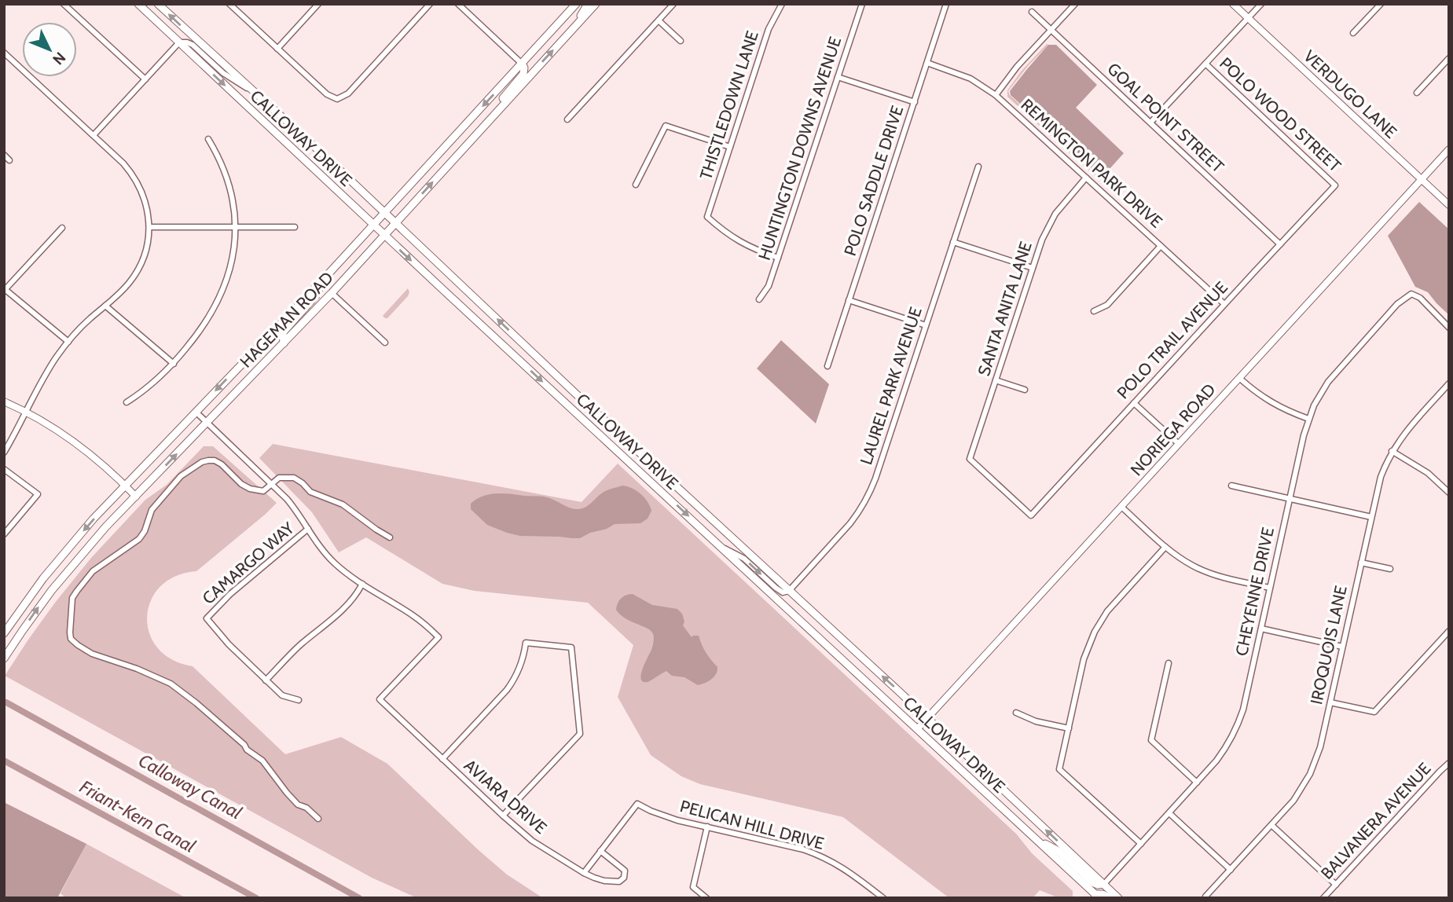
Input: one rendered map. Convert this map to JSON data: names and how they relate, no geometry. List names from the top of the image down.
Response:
{
  "streets": {
    "main road": ["CALLOWAY DRIVE", "HAGEMAN ROAD"],
    "street": [
      "VERDUGO LANE",
      "THISTLEDOWN LANE",
      "POLO WOOD STREET",
      "GOAL POINT STREET",
      "HUNTINGTON DOWNS AVENUE",
      "REMINGTON PARK DRIVE",
      "POLO SADDLE DRIVE",
      "SANTA ANITA LANE",
      "POLO TRAIL AVENUE",
      "LAUREL PARK AVENUE",
      "NORIEGA ROAD",
      "CAMARGO WAY",
      "CHEYENNE DRIVE",
      "IROQUOIS LANE",
      "AVIARA DRIVE",
      "BALVANERA AVENUE",
      "PELICAN HILL DRIVE"
    ]
  },
  "crossings": [
    ["VERDUGO LANE", "NORIEGA ROAD"],
    ["THISTLEDOWN LANE", "HUNTINGTON DOWNS AVENUE"],
    ["POLO WOOD STREET", "POLO TRAIL AVENUE"],
    ["GOAL POINT STREET", "POLO TRAIL AVENUE"],
    ["CALLOWAY DRIVE", "HAGEMAN ROAD"],
    ["CALLOWAY DRIVE", "LAUREL PARK AVENUE"],
    ["CALLOWAY DRIVE", "NORIEGA ROAD"],
    ["CALLOWAY DRIVE", "CHEYENNE DRIVE"],
    ["REMINGTON PARK DRIVE", "POLO SADDLE DRIVE"],
    ["REMINGTON PARK DRIVE", "SANTA ANITA LANE"],
    ["REMINGTON PARK DRIVE", "POLO TRAIL AVENUE"],
    ["SANTA ANITA LANE", "POLO TRAIL AVENUE"],
    ["AVIARA DRIVE", "PELICAN HILL DRIVE"]
  ],
  "water": ["Calloway Canal", "Friant-Kern Canal"],
  "north": "bottom right"
}
